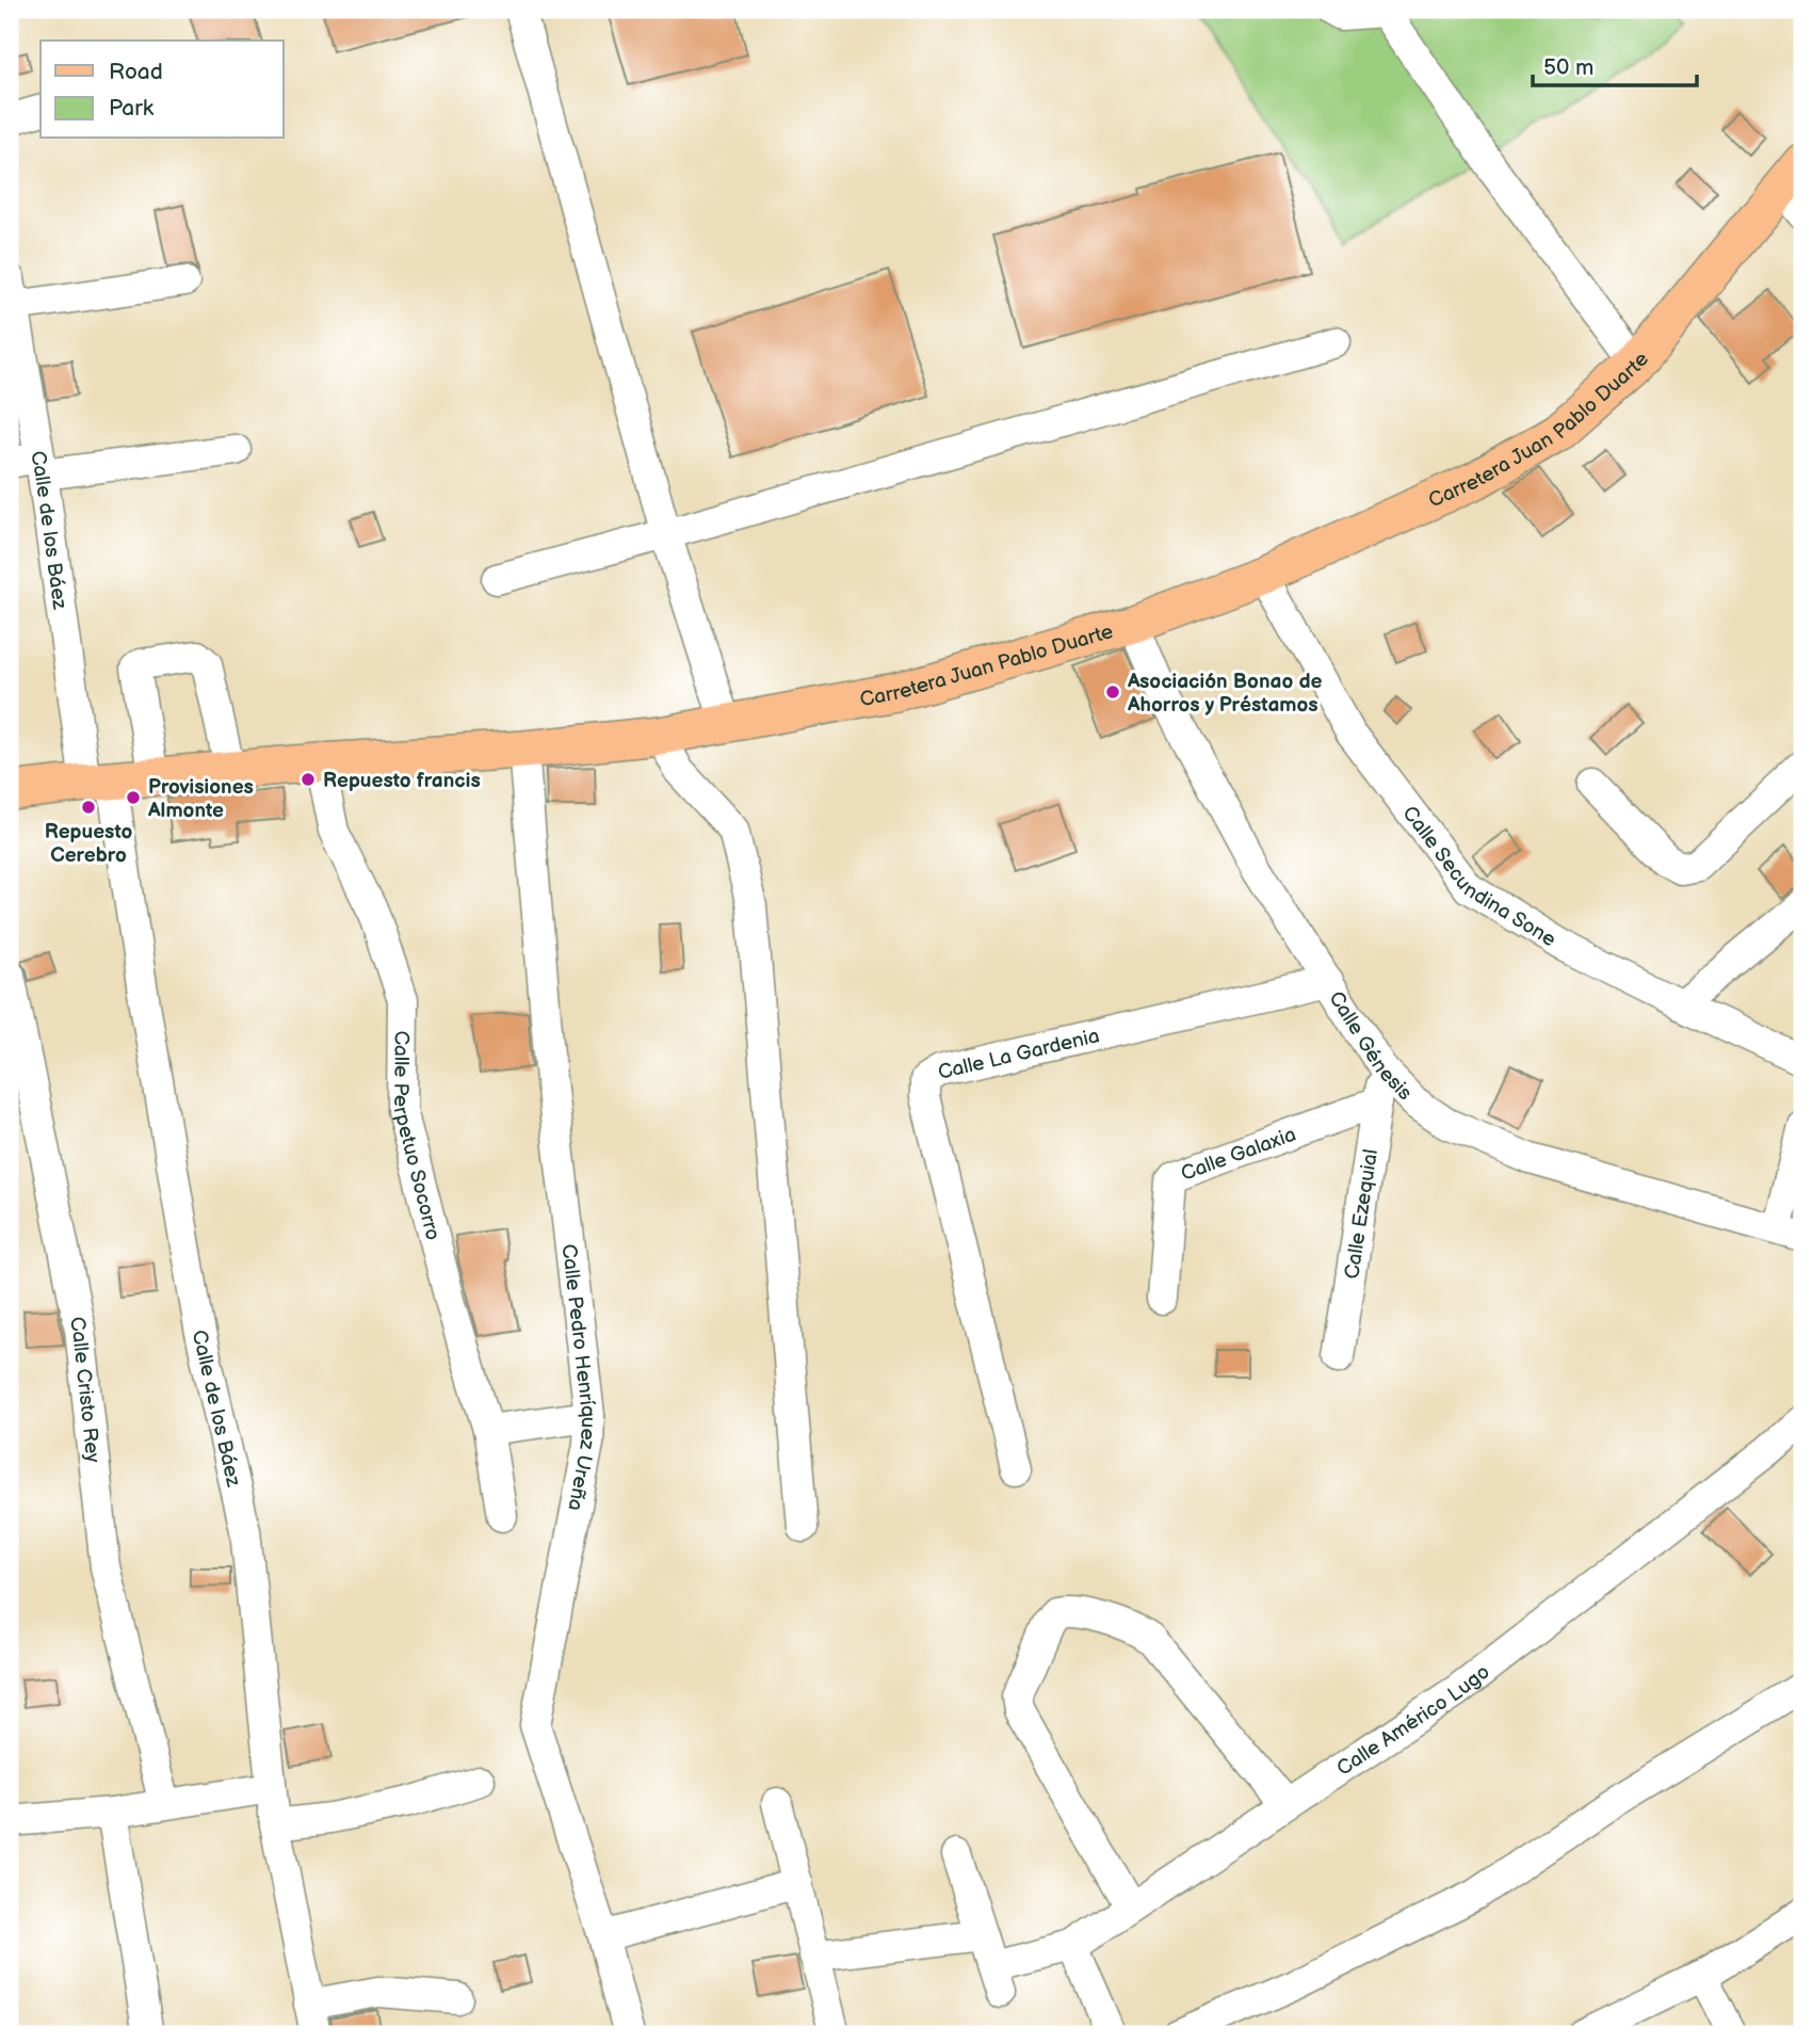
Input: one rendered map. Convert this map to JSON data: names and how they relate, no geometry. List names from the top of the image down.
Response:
{
  "streets": {
    "main road": ["Carretera Juan Pablo Duarte"],
    "street": [
      "Calle de los Báez",
      "Calle Secundina Sone",
      "Calle Génesis",
      "Calle La Gardenia",
      "Calle Perpetuo Socorro",
      "Calle Galaxia",
      "Calle Ezequial",
      "Calle Pedro Henríquez Ureña",
      "Calle Cristo Rey",
      "Calle Américo Lugo"
    ]
  },
  "crossings": [
    ["Carretera Juan Pablo Duarte", "Calle de los Báez"],
    ["Carretera Juan Pablo Duarte", "Calle Secundina Sone"],
    ["Carretera Juan Pablo Duarte", "Calle Génesis"],
    ["Carretera Juan Pablo Duarte", "Calle Perpetuo Socorro"],
    ["Carretera Juan Pablo Duarte", "Calle Pedro Henríquez Ureña"],
    ["Calle Génesis", "Calle La Gardenia"],
    ["Calle Génesis", "Calle Ezequial"],
    ["Calle Galaxia", "Calle Ezequial"]
  ],
  "places": [
    "Asociación Bonao de Ahorros y Préstamos",
    "Repuesto francis",
    "Provisiones Almonte",
    "Repuesto Cerebro"
  ],
  "legend": ["Road", "Park"],
  "scale_bar": "50 m"
}
